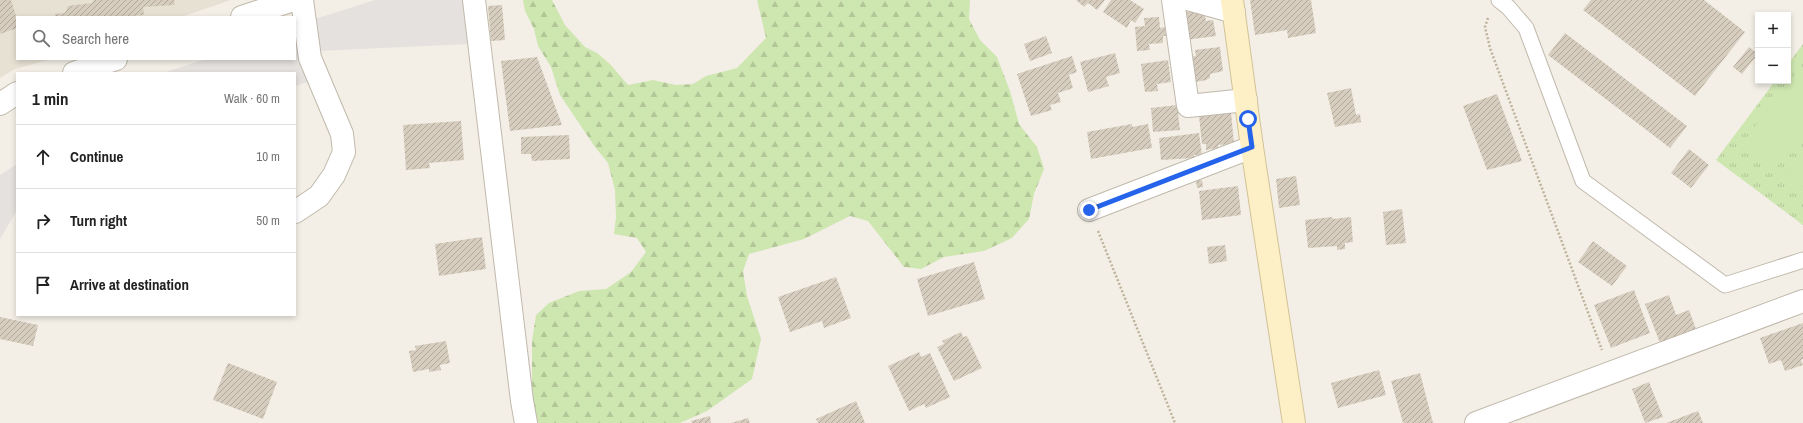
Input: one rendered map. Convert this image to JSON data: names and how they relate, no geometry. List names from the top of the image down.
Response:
{
  "page": {
    "map_buttons": ["+", "−"],
    "search": "Search here",
    "heading": ["1 min", "Walk · 60 m"],
    "list": [
      ["Continue", "10 m"],
      ["Turn right", "50 m"],
      "Arrive at destination"
    ]
  }
}
